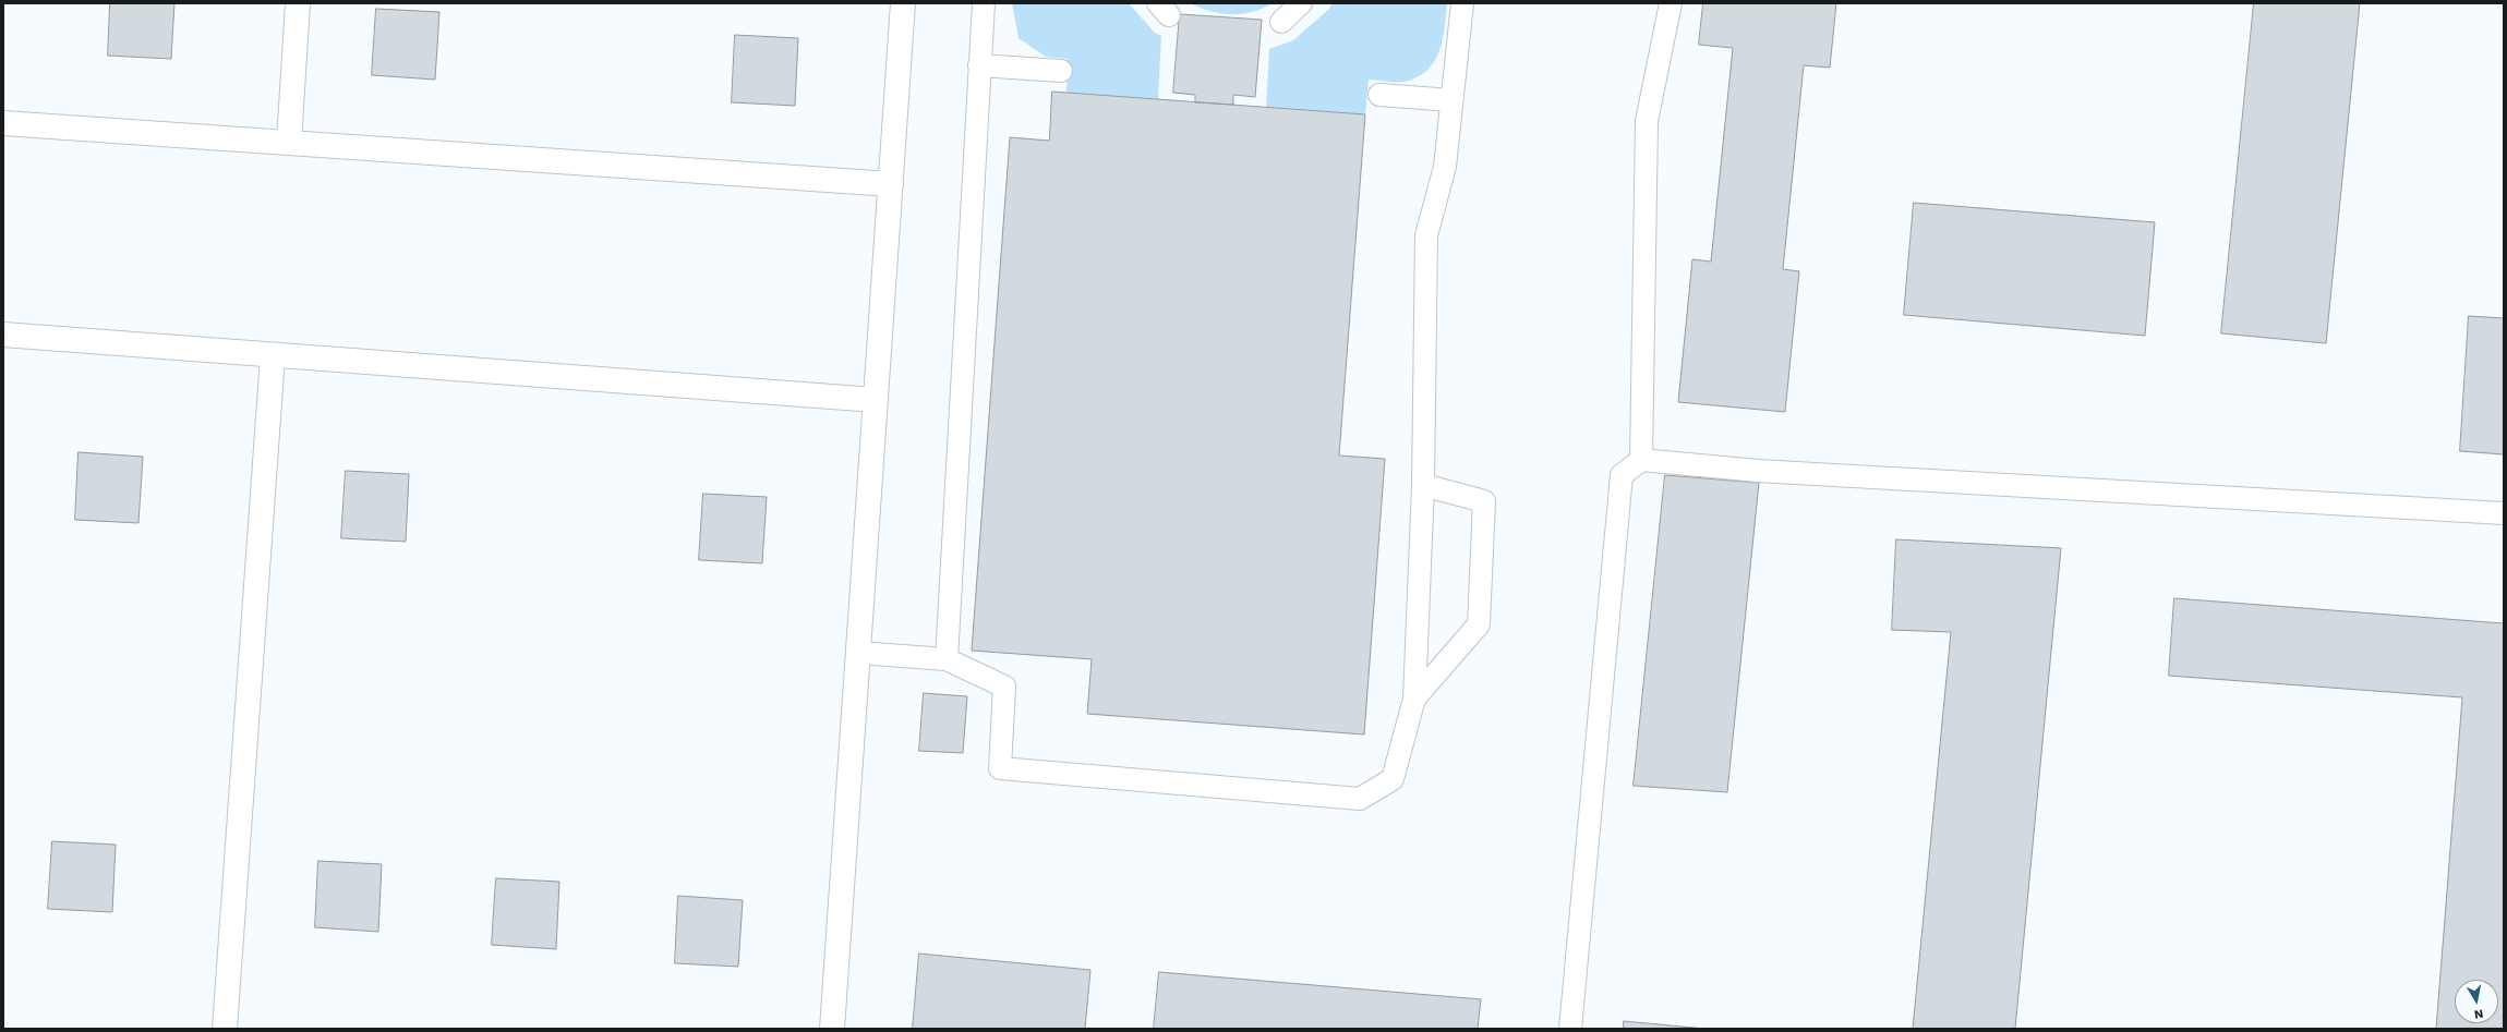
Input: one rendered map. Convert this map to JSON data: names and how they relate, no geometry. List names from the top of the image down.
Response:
{
  "north": "bottom"
}
